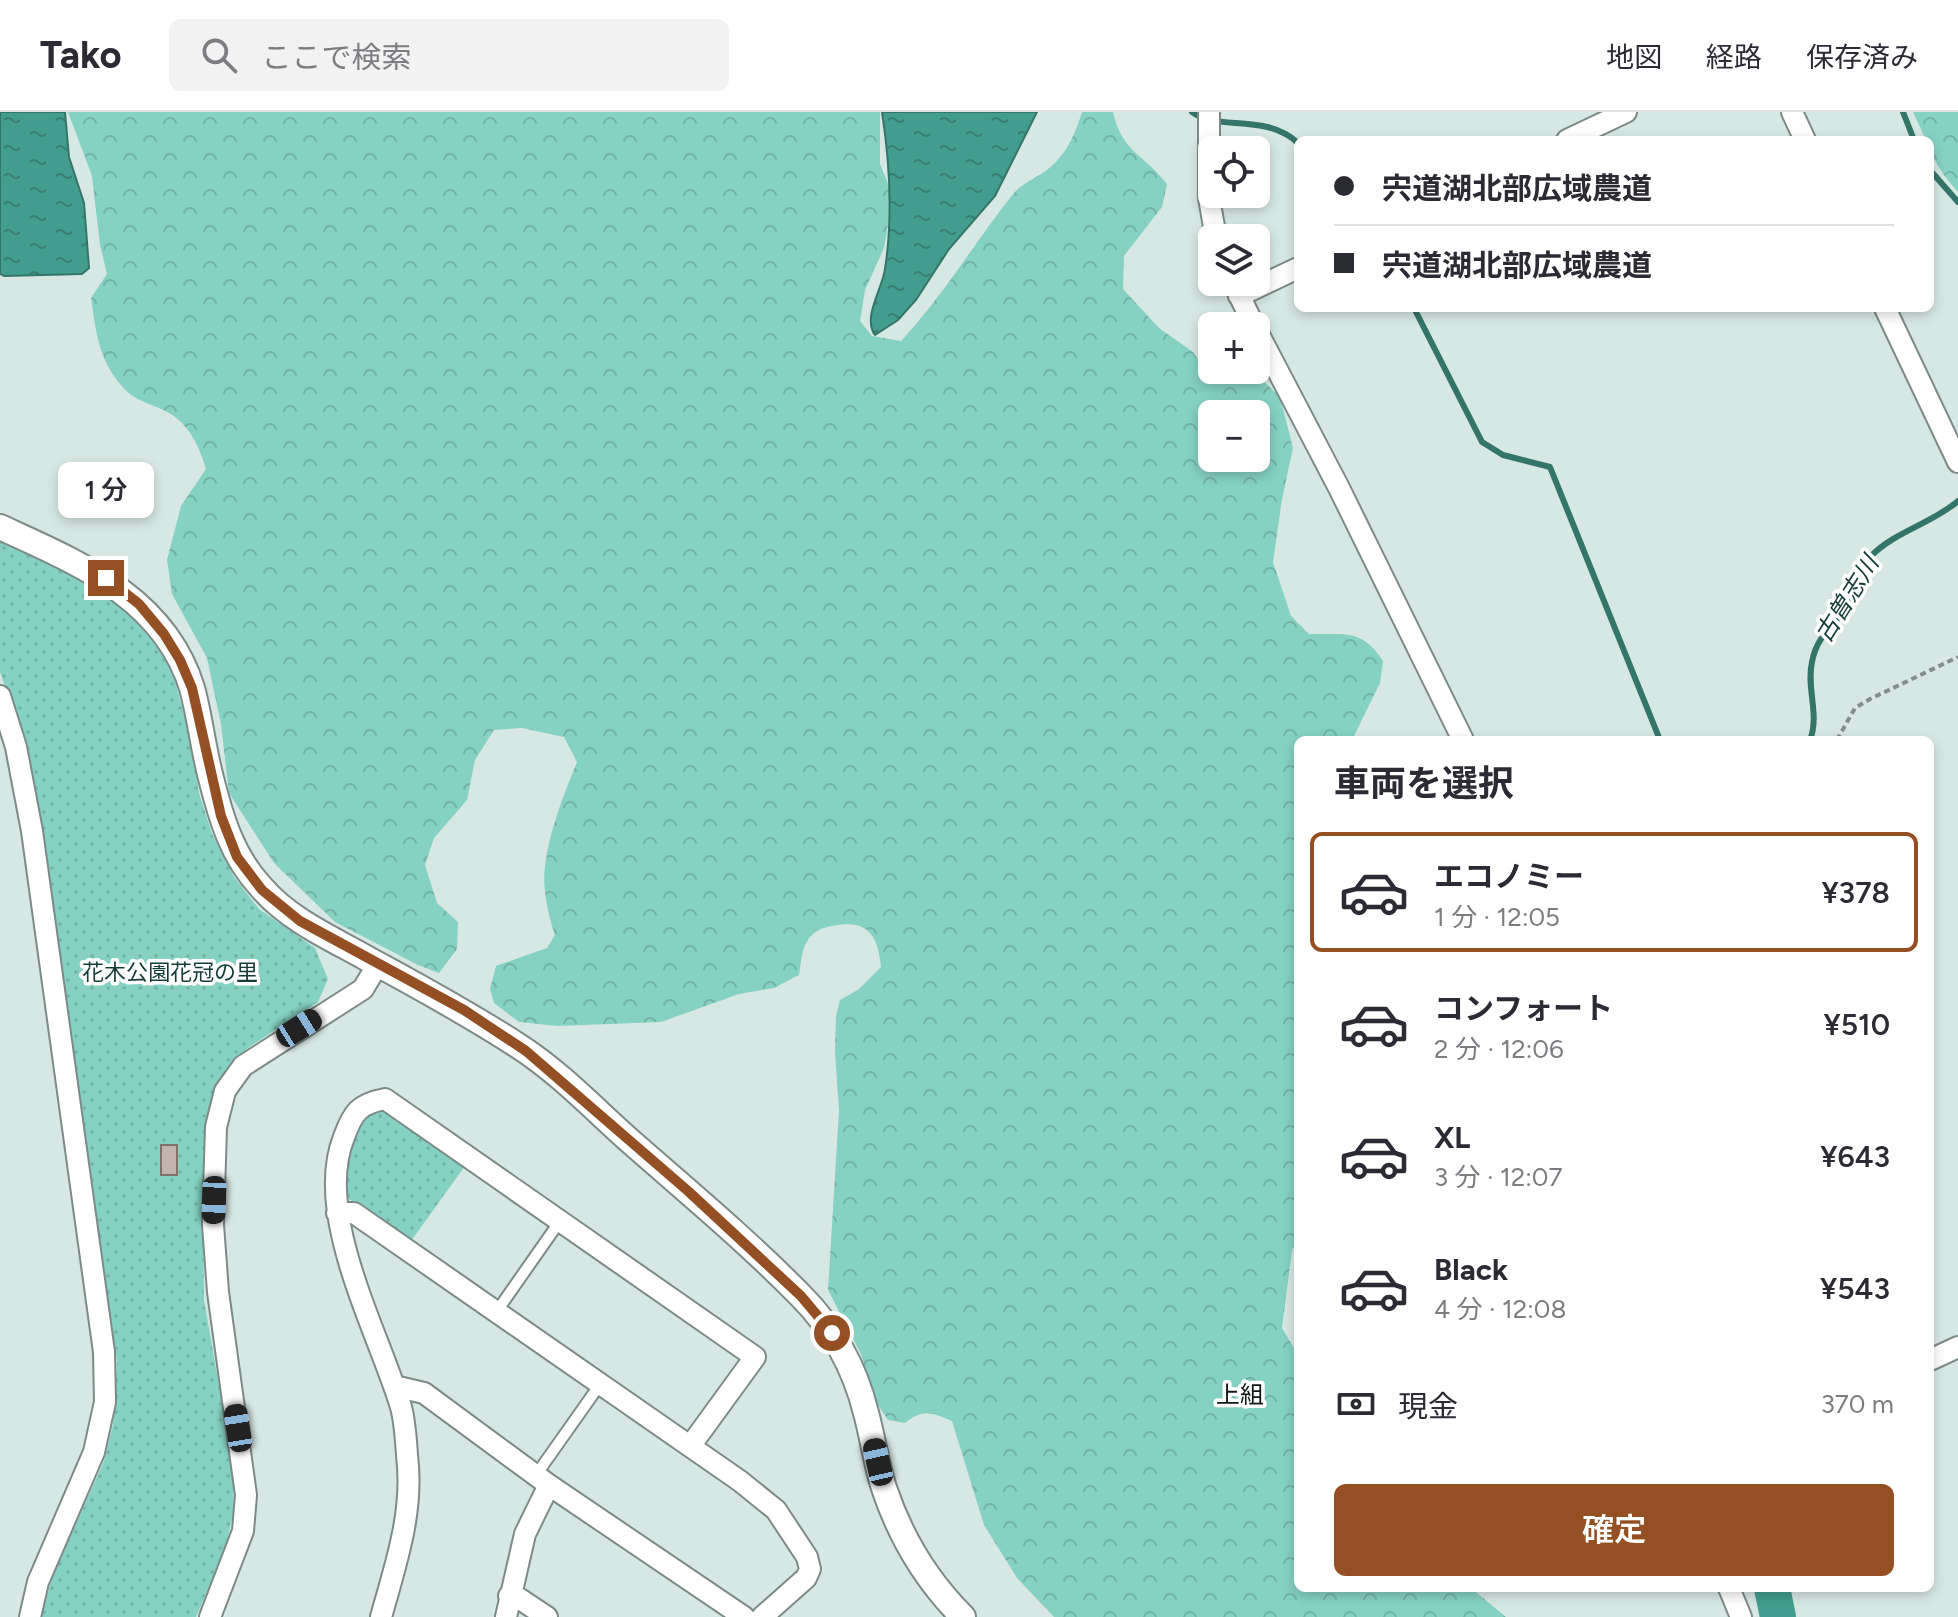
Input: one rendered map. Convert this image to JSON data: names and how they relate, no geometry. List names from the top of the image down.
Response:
{
  "districts": ["上組"],
  "water": ["古曽志川"],
  "parks": ["花木公園花冠の里"],
  "page": {
    "header": "Tako",
    "search": "ここで検索",
    "nav": ["地図", "経路", "保存済み"],
    "map_buttons": ["+", "−"],
    "banner": ["宍道湖北部広域農道", "宍道湖北部広域農道"],
    "bubble": "1 分",
    "heading": "車両を選択",
    "list": [
      {
        "name": "エコノミー",
        "note": "1 分 · 12:05",
        "value": "¥378"
      },
      {
        "name": "コンフォート",
        "note": "2 分 · 12:06",
        "value": "¥510"
      },
      {
        "name": "XL",
        "note": "3 分 · 12:07",
        "value": "¥643"
      },
      {
        "name": "Black",
        "note": "4 分 · 12:08",
        "value": "¥543"
      }
    ],
    "pay": ["現金", "370 m"],
    "buttons": "確定"
  }
}
